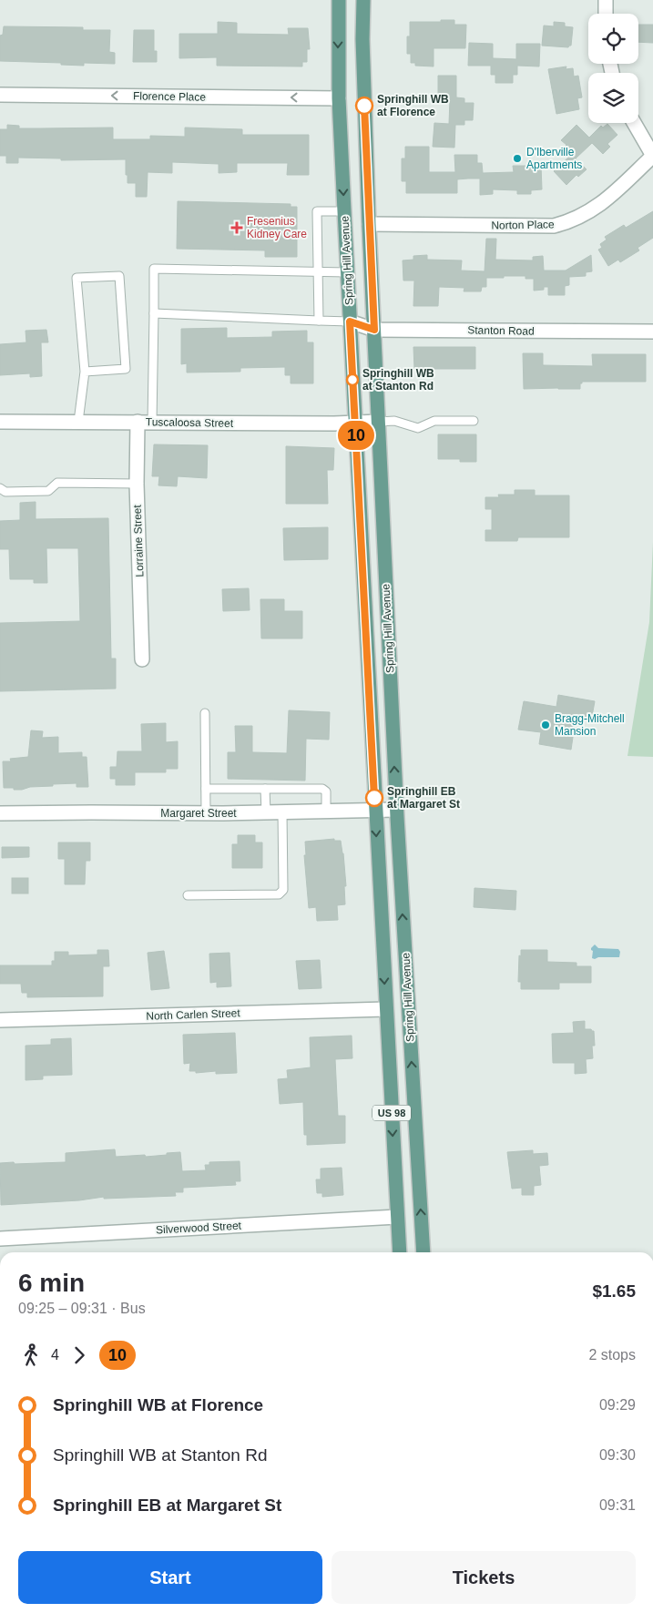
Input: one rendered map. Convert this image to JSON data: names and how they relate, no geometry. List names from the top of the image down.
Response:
{
  "streets": {
    "main road": ["Spring Hill Avenue", "US 98"],
    "street": [
      "Florence Place",
      "Norton Place",
      "Stanton Road",
      "Tuscaloosa Street",
      "Lorraine Street",
      "Margaret Street",
      "North Carlen Street",
      "Silverwood Street"
    ]
  },
  "crossings": [
    ["Florence Place", "Spring Hill Avenue"],
    ["Norton Place", "Spring Hill Avenue"],
    ["Spring Hill Avenue", "Stanton Road"],
    ["Spring Hill Avenue", "Tuscaloosa Street"],
    ["Spring Hill Avenue", "Margaret Street"],
    ["Spring Hill Avenue", "North Carlen Street"],
    ["Spring Hill Avenue", "Silverwood Street"],
    ["Tuscaloosa Street", "Lorraine Street"]
  ],
  "one_way": ["Florence Place"],
  "places": {
    "other": [
      "Springhill WB at Florence",
      "D'Iberville Apartments",
      "Springhill WB at Stanton Rd",
      "Bragg-Mitchell Mansion",
      "Springhill EB at Margaret St"
    ],
    "health": ["Fresenius Kidney Care"]
  },
  "lines": ["bus line 10"],
  "page": {
    "on_map": "10",
    "heading": ["6 min", "09:25 – 09:31 · Bus", "$1.65"],
    "legs": ["4", "10", "2 stops"],
    "list": [
      {
        "name": "Springhill WB at Florence",
        "value": "09:29"
      },
      {
        "name": "Springhill WB at Stanton Rd",
        "value": "09:30"
      },
      {
        "name": "Springhill EB at Margaret St",
        "value": "09:31"
      }
    ],
    "buttons": ["Start", "Tickets"]
  }
}
